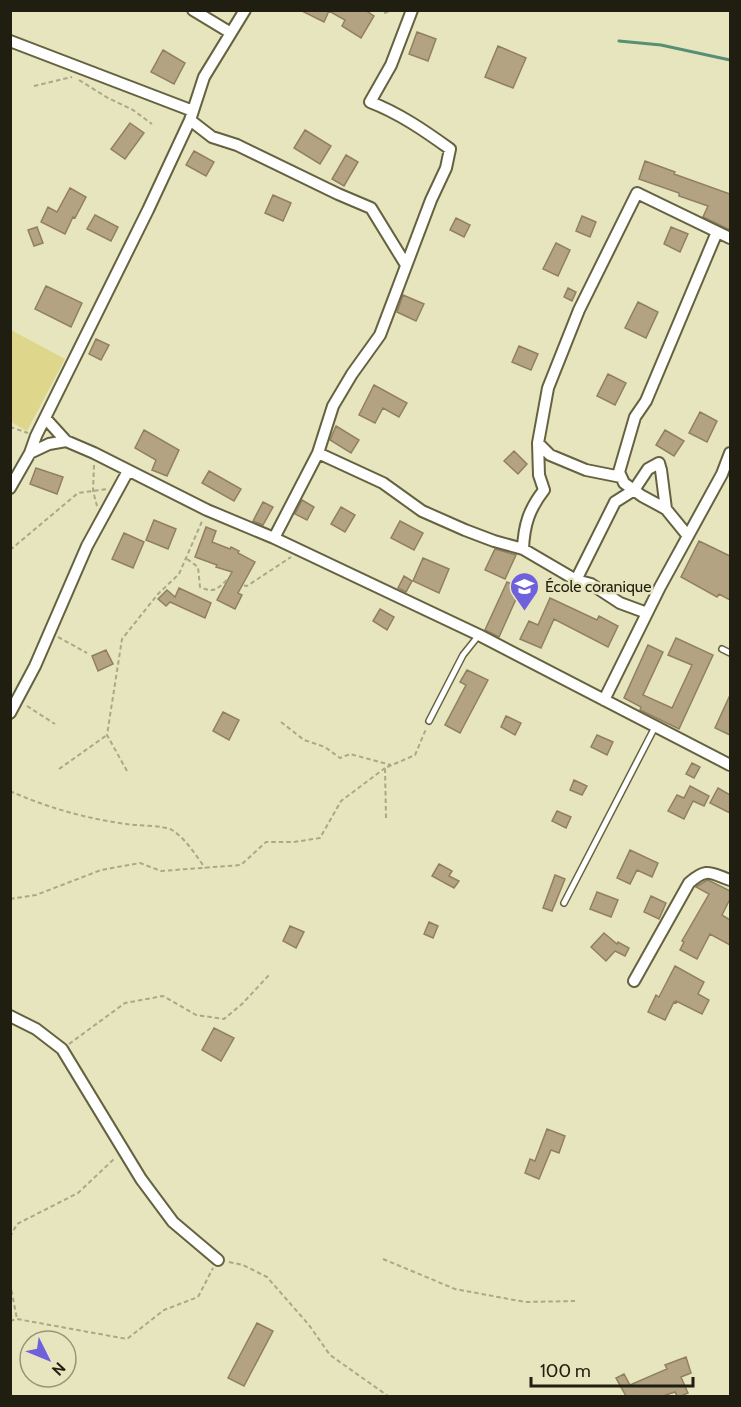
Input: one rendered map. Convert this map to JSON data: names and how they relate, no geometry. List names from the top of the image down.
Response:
{
  "places": {
    "school or university": ["École coranique"]
  },
  "scale_bar": "100 m",
  "north": "bottom right"
}
